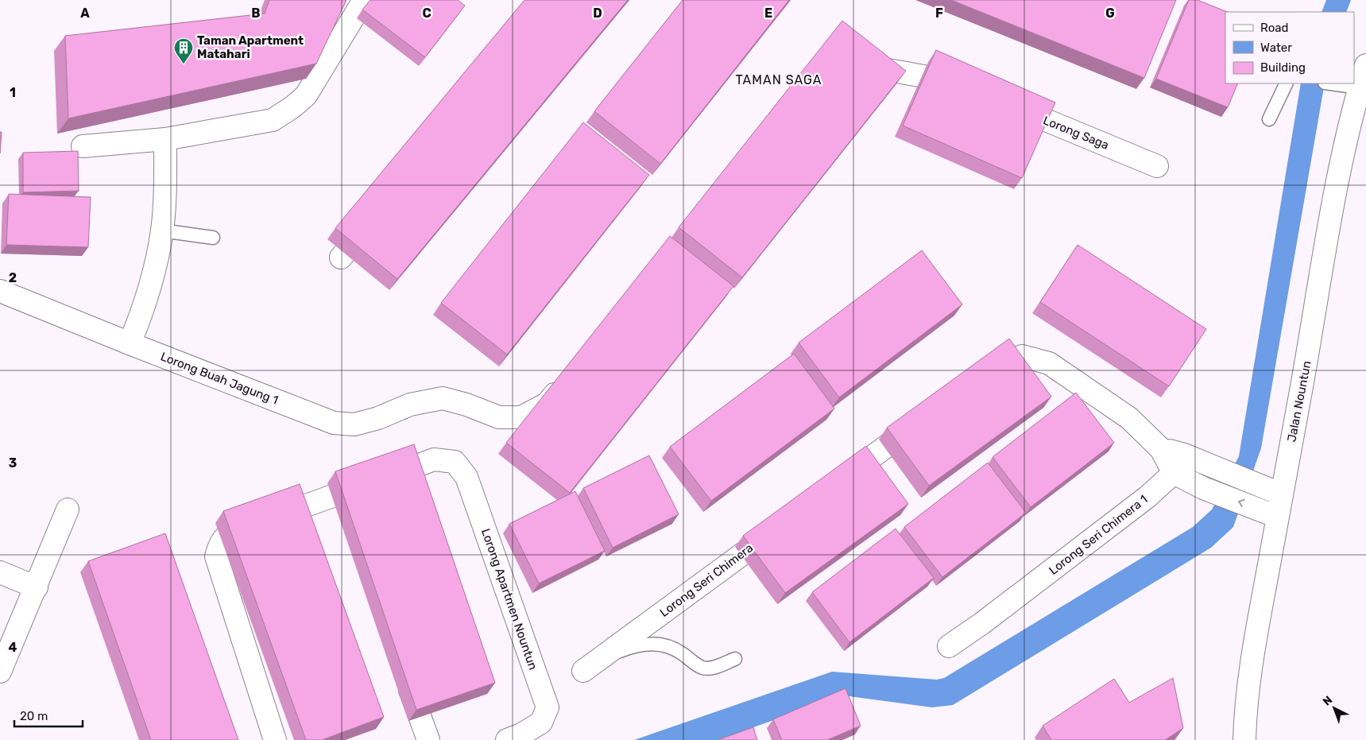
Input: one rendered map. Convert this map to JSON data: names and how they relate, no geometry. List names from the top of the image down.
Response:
{
  "streets": {
    "street": [
      "Lorong Saga",
      "Lorong Buah Jagung 1",
      "Jalan Nountun",
      "Lorong Seri Chimera 1",
      "Lorong Seri Chimera",
      "Lorong Apartmen Nountun"
    ]
  },
  "districts": ["TAMAN SAGA"],
  "places": {
    "building": ["Taman Apartment Matahari"]
  },
  "legend": ["Road", "Water", "Building"],
  "scale_bar": "20 m",
  "north": "top left",
  "grid": {
    "columns": [
      "A",
      "B",
      "C",
      "D",
      "E",
      "F",
      "G"
    ],
    "rows": [
      "1",
      "2",
      "3",
      "4"
    ]
  }
}
